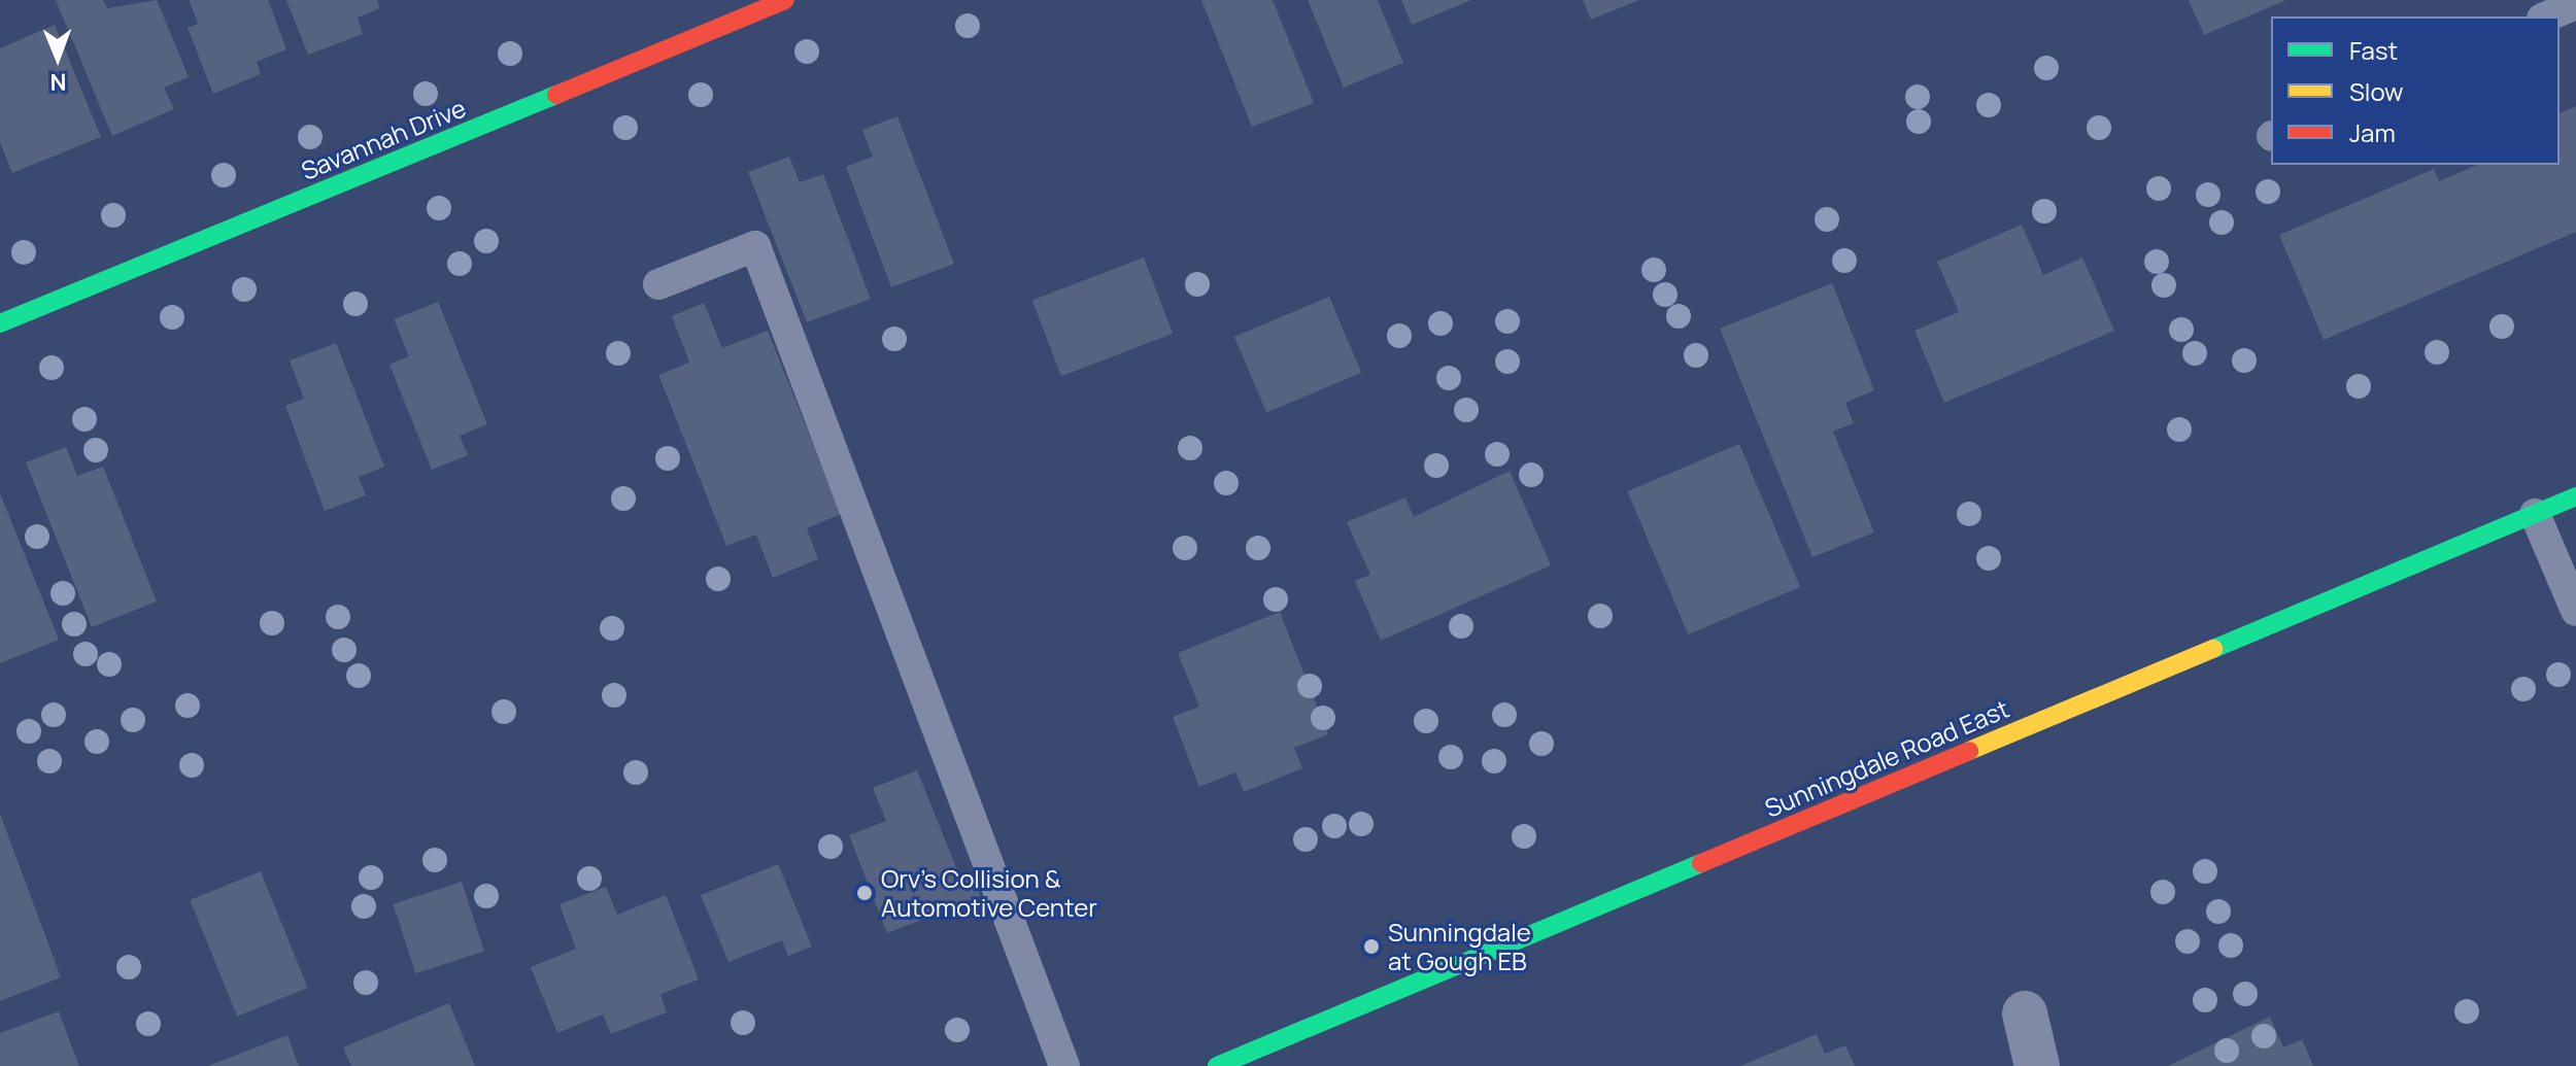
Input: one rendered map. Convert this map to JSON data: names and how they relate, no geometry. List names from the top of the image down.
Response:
{
  "streets": {
    "main road": ["Savannah Drive", "Sunningdale Road East"]
  },
  "places": ["Orv's Collision & Automotive Center", "Sunningdale at Gough EB"],
  "legend": ["Fast", "Slow", "Jam"],
  "north": "bottom"
}
